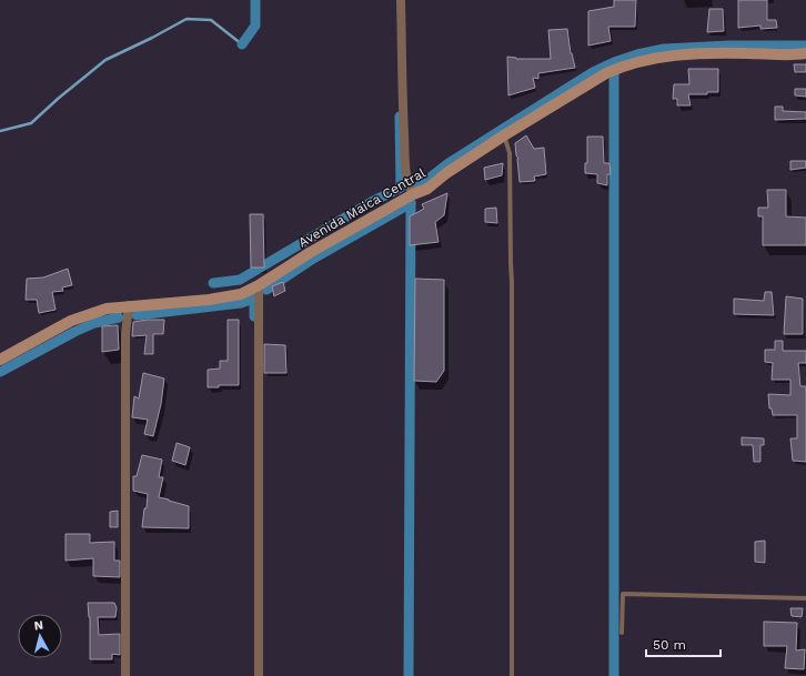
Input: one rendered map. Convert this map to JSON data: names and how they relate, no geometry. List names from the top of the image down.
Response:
{
  "streets": {
    "street": ["Avenida Maica Central"]
  },
  "scale_bar": "50 m",
  "north": "top"
}
